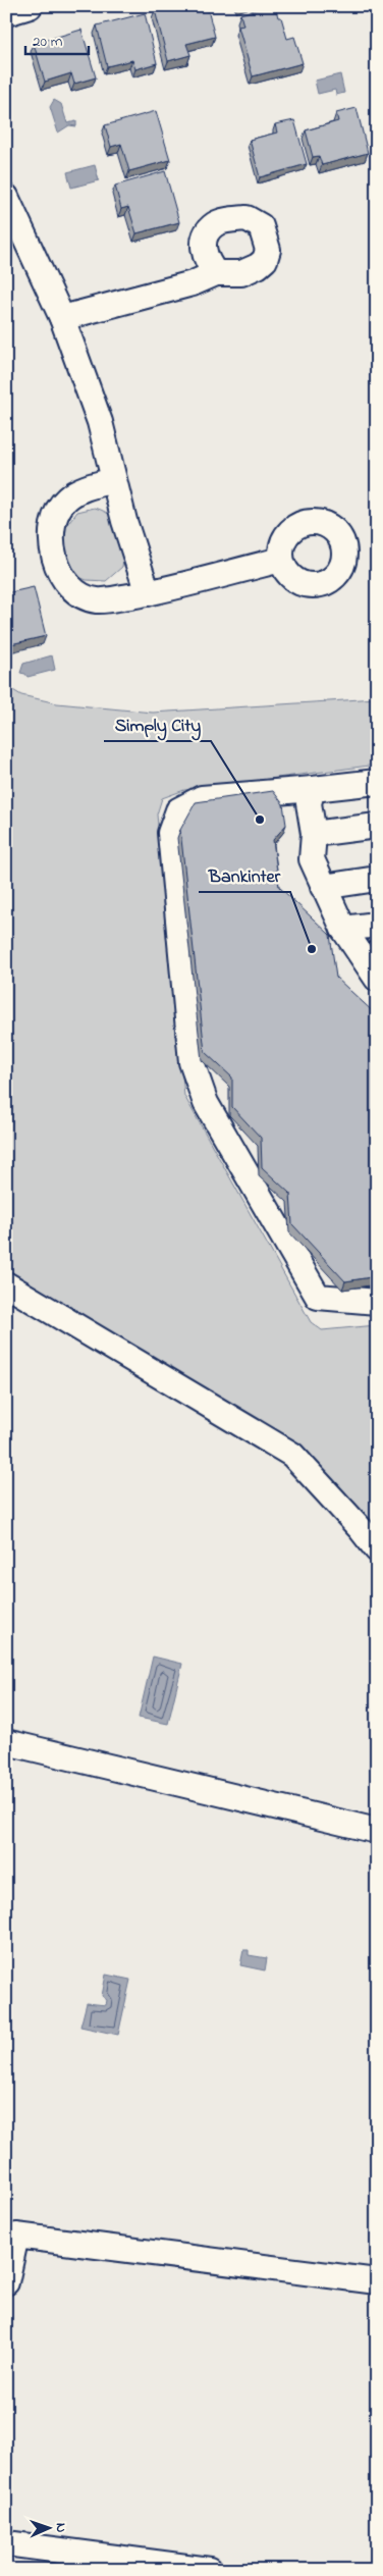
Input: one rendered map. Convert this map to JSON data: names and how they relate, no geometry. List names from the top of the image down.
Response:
{
  "places": ["Simply City", "Bankinter"],
  "scale_bar": "20 m",
  "north": "right"
}
